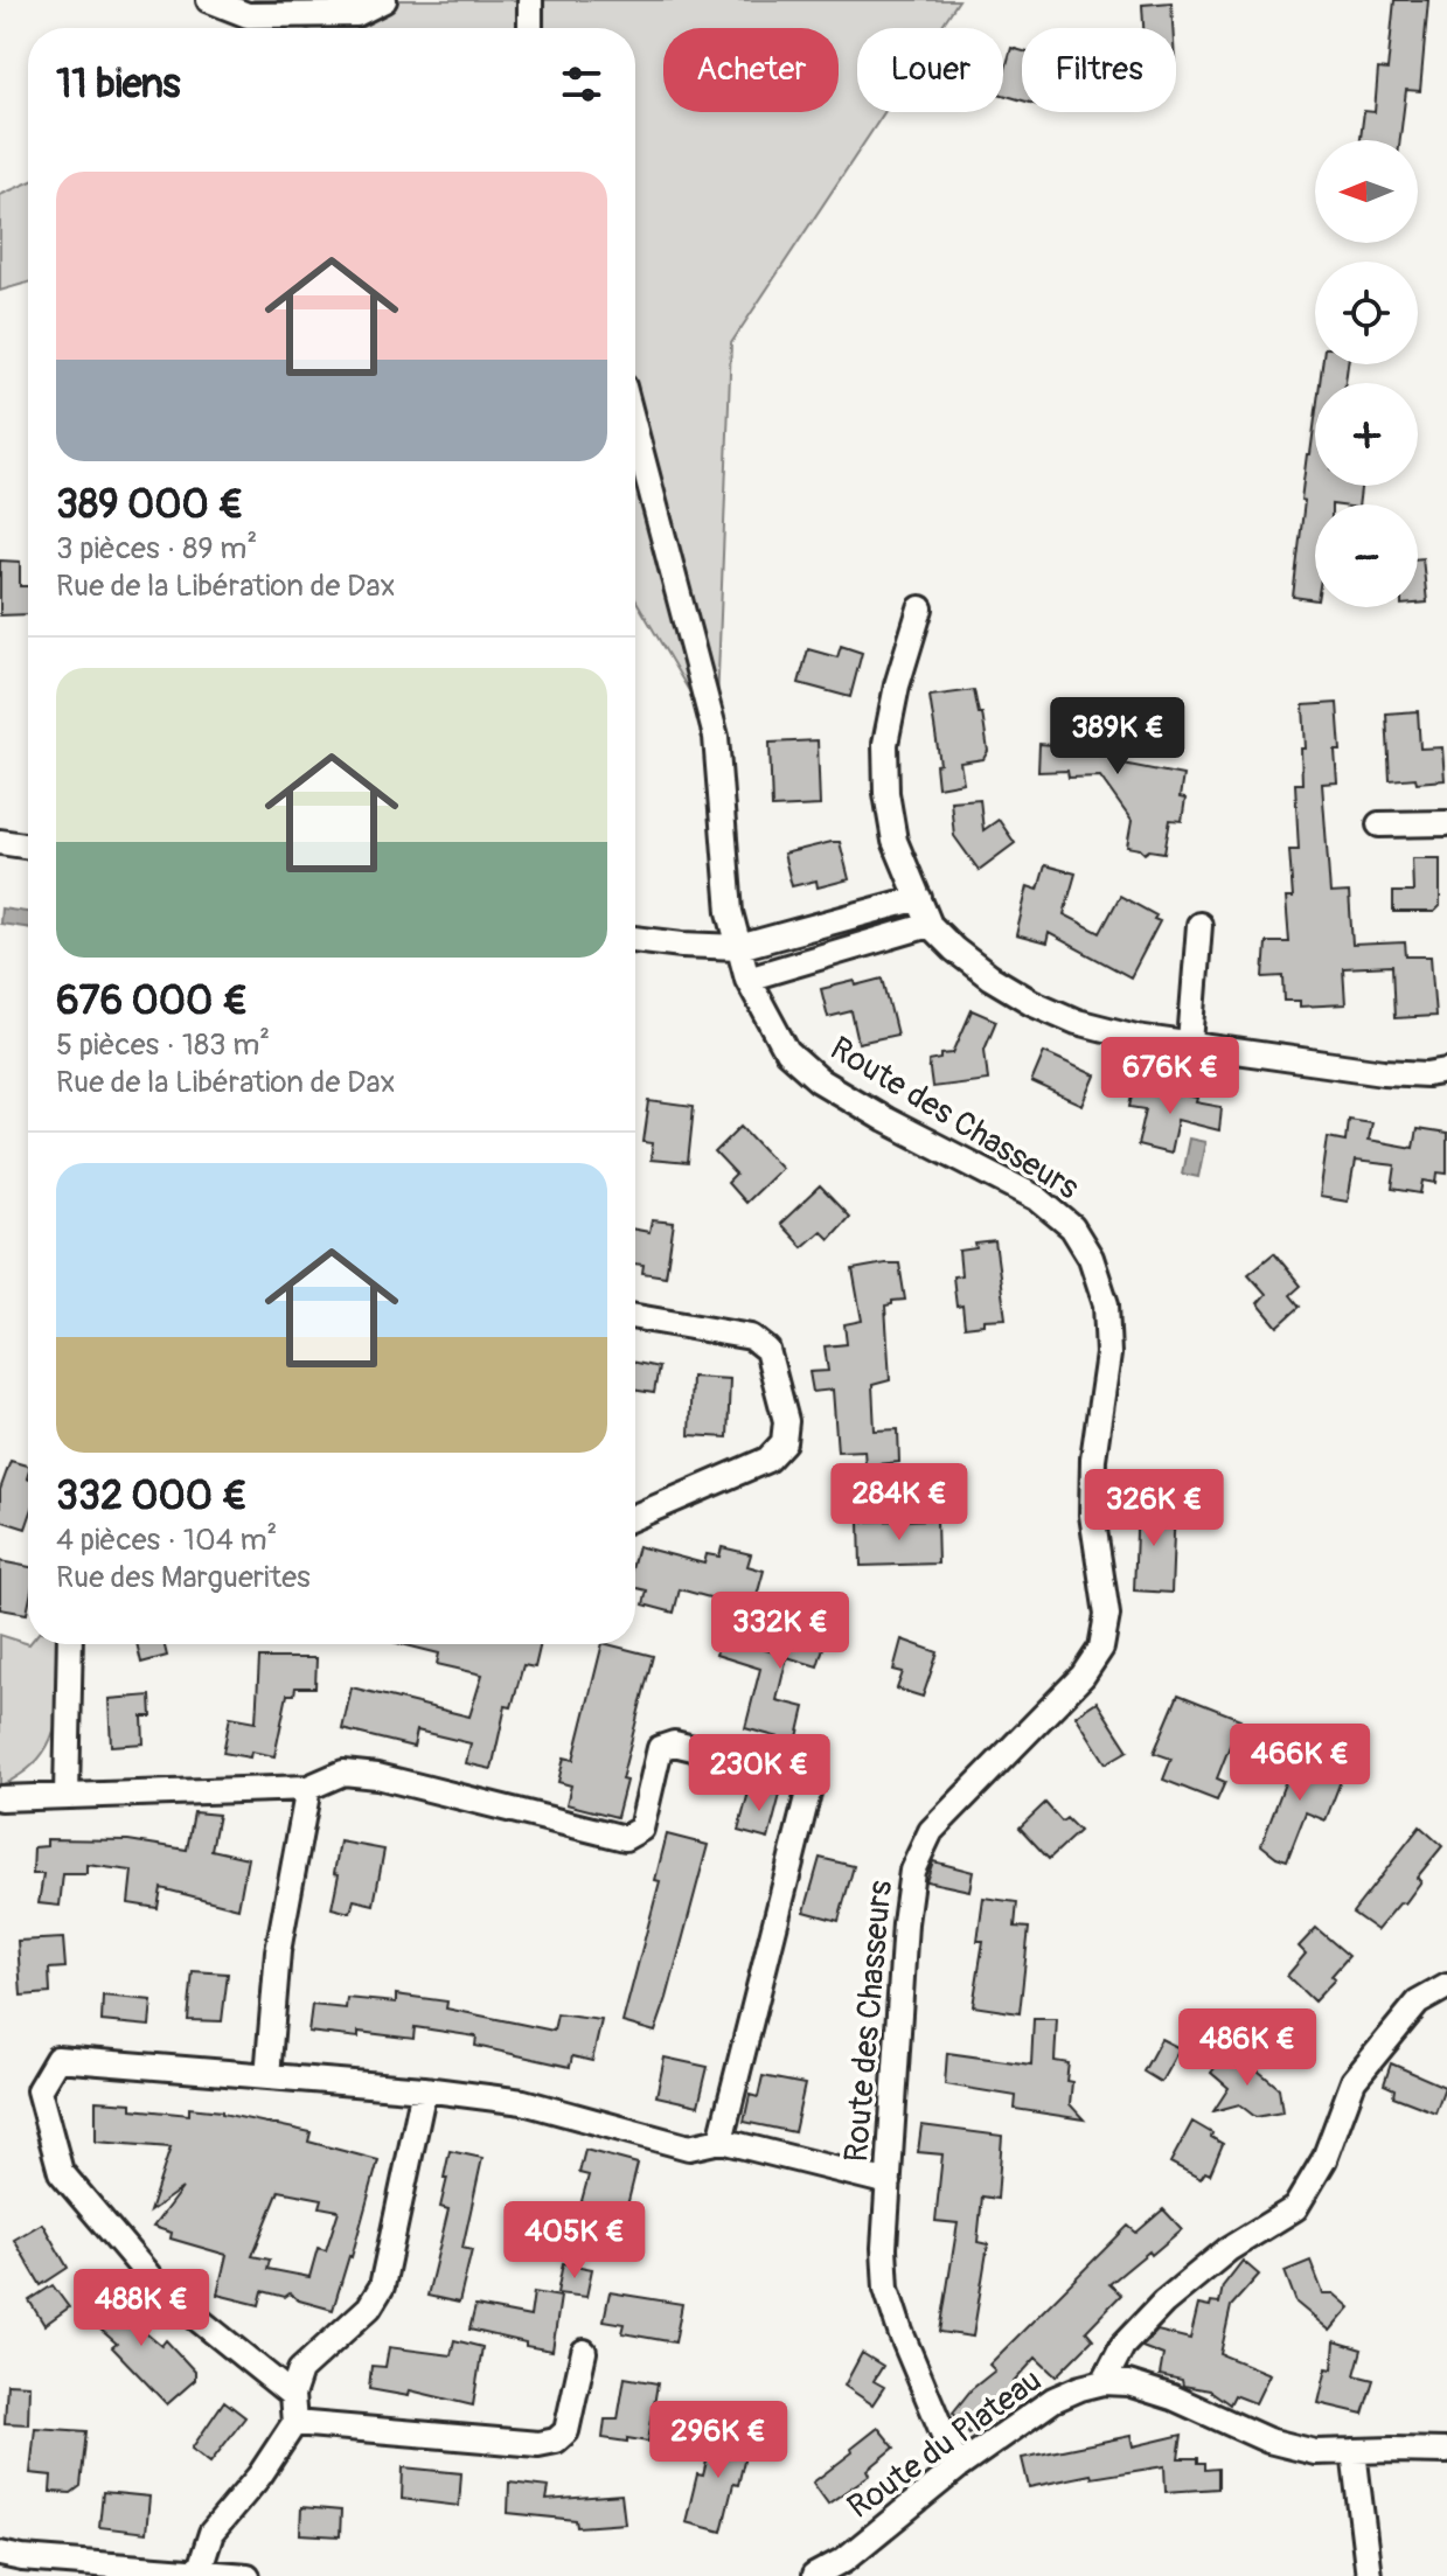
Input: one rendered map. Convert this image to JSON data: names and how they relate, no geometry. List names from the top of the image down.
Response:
{
  "streets": {
    "street": ["Route des Chasseurs", "Route du Plateau"]
  },
  "crossings": [
    ["Route des Chasseurs", "Route du Plateau"]
  ],
  "north": "left",
  "page": {
    "chip": ["Acheter", "Louer", "Filtres"],
    "heading": "11 biens",
    "map_buttons": ["+", "−"],
    "list": [
      {
        "name": "389 000 €",
        "note": "3 pièces · 89 m² · Rue de la Libération de Dax"
      },
      {
        "name": "676 000 €",
        "note": "5 pièces · 183 m² · Rue de la Libération de Dax"
      },
      {
        "name": "332 000 €",
        "note": "4 pièces · 104 m² · Rue des Marguerites"
      }
    ],
    "price": [
      "389K €",
      "676K €",
      "284K €",
      "326K €",
      "332K €",
      "466K €",
      "230K €",
      "486K €",
      "405K €",
      "488K €",
      "296K €"
    ]
  }
}
